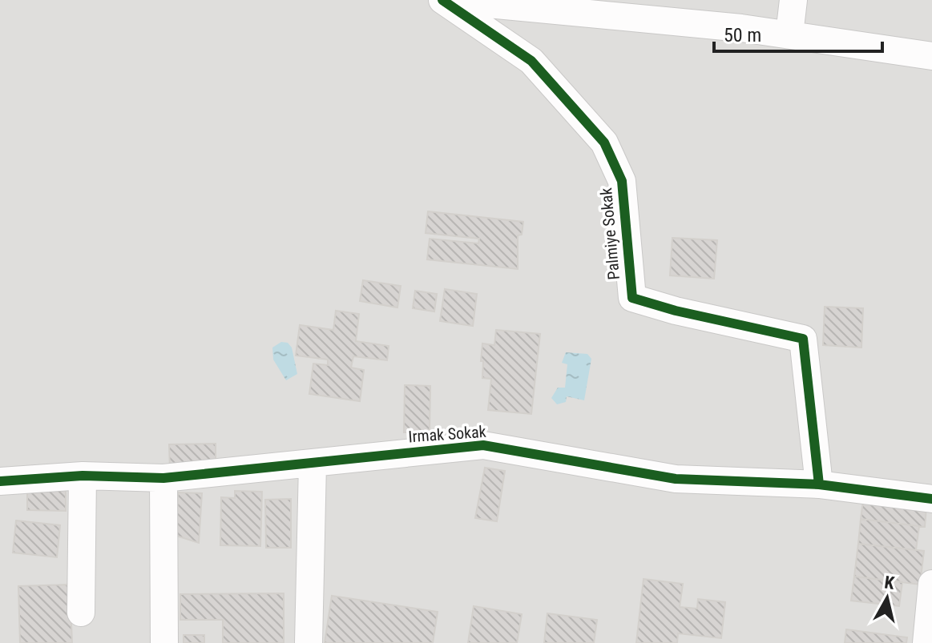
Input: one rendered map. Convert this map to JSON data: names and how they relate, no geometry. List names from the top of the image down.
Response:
{
  "streets": {
    "street": ["Palmiye Sokak", "Irmak Sokak"]
  },
  "crossings": [
    ["Palmiye Sokak", "Irmak Sokak"]
  ],
  "scale_bar": "50 m",
  "north": "top"
}
